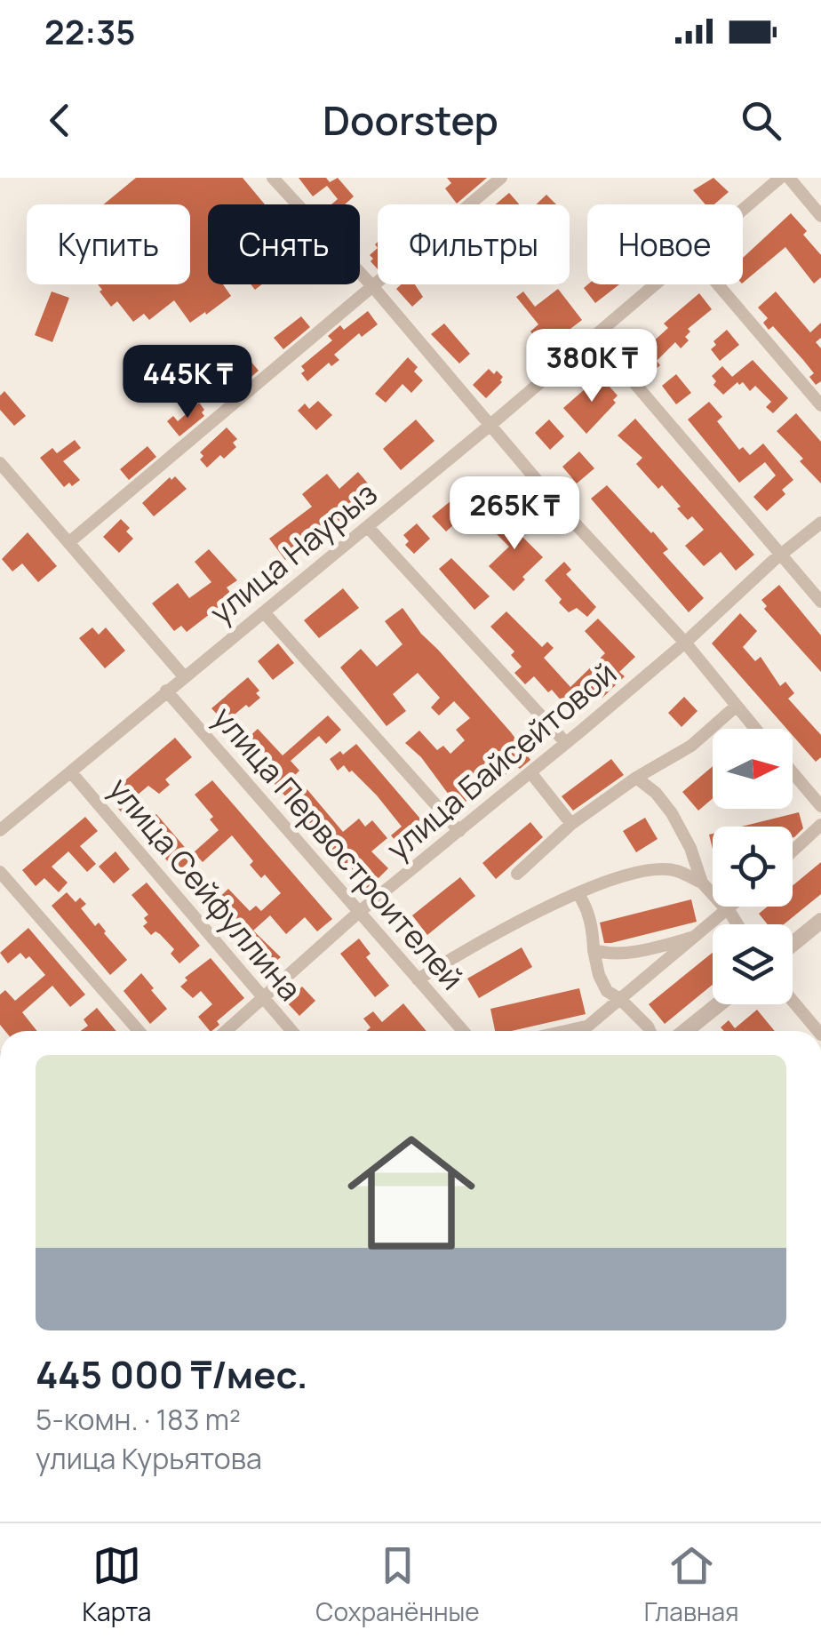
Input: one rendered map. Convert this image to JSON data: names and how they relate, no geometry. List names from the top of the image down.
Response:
{
  "streets": {
    "street": [
      "улица Наурыз",
      "улица Байсейтовой",
      "улица Первостроителей",
      "улица Сейфуллина"
    ]
  },
  "crossings": [
    ["улица Наурыз", "улица Первостроителей"],
    ["улица Наурыз", "улица Сейфуллина"],
    ["улица Байсейтовой", "улица Первостроителей"],
    ["улица Байсейтовой", "улица Сейфуллина"]
  ],
  "north": "right",
  "page": {
    "status": "22:35",
    "header": "Doorstep",
    "chip": [
      "Купить",
      "Снять",
      "Фильтры",
      "Новое"
    ],
    "price": ["380K ₸", "445K ₸", "265K ₸"],
    "list": [
      {
        "name": "445 000 ₸/мес.",
        "note": "5-комн. · 183 m² · улица Курьятова"
      }
    ],
    "tabs": ["Карта", "Сохранённые", "Главная"]
  }
}
